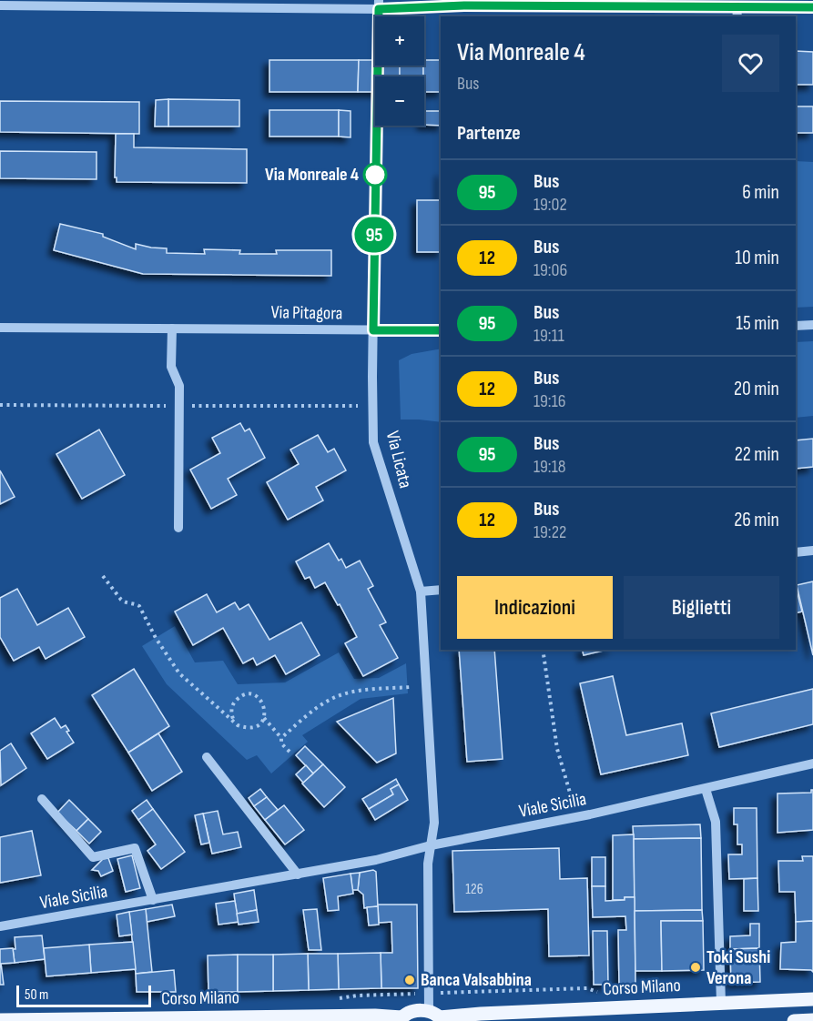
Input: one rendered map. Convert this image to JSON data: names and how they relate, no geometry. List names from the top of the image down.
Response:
{
  "streets": {
    "main road": ["Corso Milano"],
    "street": ["Via Pitagora", "Via Licata", "Viale Sicilia"]
  },
  "crossings": [
    ["Via Pitagora", "Via Licata"],
    ["Via Licata", "Viale Sicilia"]
  ],
  "places": ["Via Monreale 4", "Toki Sushi Verona", "Banca Valsabbina"],
  "lines": ["bus line 95"],
  "house_numbers": ["126"],
  "scale_bar": "50 m",
  "page": {
    "on_map": "95",
    "map_buttons": ["+", "−"],
    "heading": [
      ["Via Monreale 4", "Bus"],
      "Partenze"
    ],
    "list": [
      {
        "mark": "95",
        "name": "Bus",
        "note": "19:02",
        "value": "6 min"
      },
      {
        "mark": "12",
        "name": "Bus",
        "note": "19:06",
        "value": "10 min"
      },
      {
        "mark": "95",
        "name": "Bus",
        "note": "19:11",
        "value": "15 min"
      },
      {
        "mark": "12",
        "name": "Bus",
        "note": "19:16",
        "value": "20 min"
      },
      {
        "mark": "95",
        "name": "Bus",
        "note": "19:18",
        "value": "22 min"
      },
      {
        "mark": "12",
        "name": "Bus",
        "note": "19:22",
        "value": "26 min"
      }
    ],
    "buttons": ["Indicazioni", "Biglietti"],
    "scale": "50 m"
  }
}
